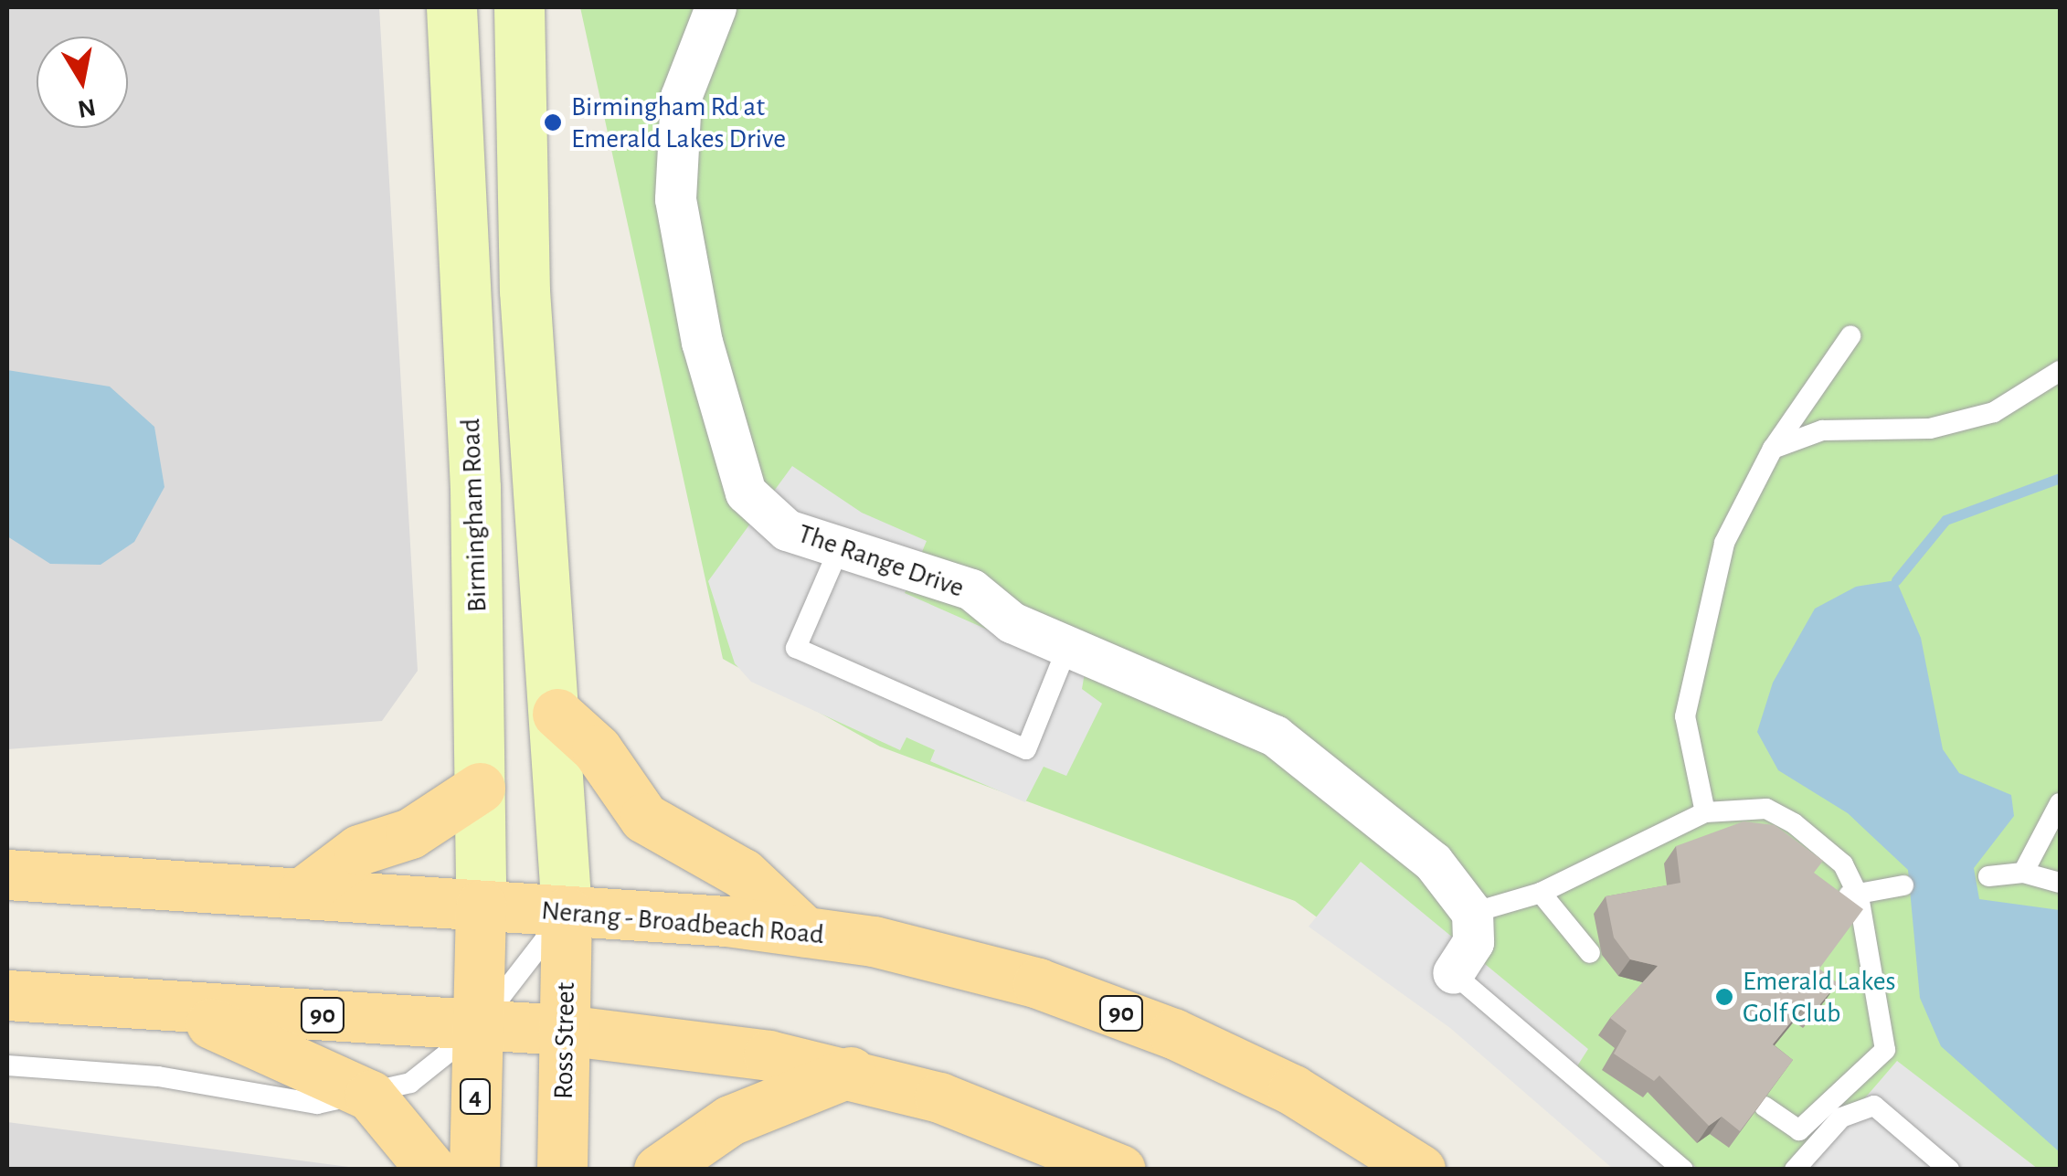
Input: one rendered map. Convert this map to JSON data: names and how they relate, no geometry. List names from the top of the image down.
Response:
{
  "streets": {
    "main road": [
      "Birmingham Road",
      "Nerang - Broadbeach Road",
      "90",
      "Ross Street",
      "4"
    ],
    "street": ["The Range Drive"]
  },
  "crossings": [
    ["Birmingham Road", "Nerang - Broadbeach Road"],
    ["Birmingham Road", "90"],
    ["Birmingham Road", "4"],
    ["Nerang - Broadbeach Road", "Ross Street"],
    ["90", "Ross Street"],
    ["90", "4"]
  ],
  "places": ["Birmingham Rd at Emerald Lakes Drive", "Emerald Lakes Golf Club"],
  "north": "bottom"
}
